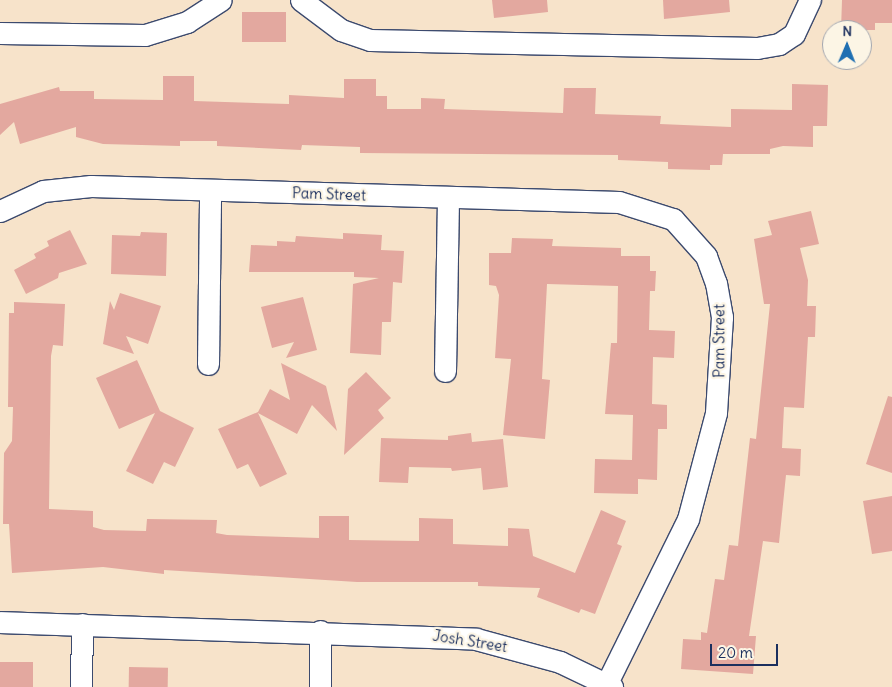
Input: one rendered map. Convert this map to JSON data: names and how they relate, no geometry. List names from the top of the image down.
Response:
{
  "streets": {
    "street": ["Pam Street", "Josh Street"]
  },
  "crossings": [
    ["Pam Street", "Josh Street"]
  ],
  "scale_bar": "20 m",
  "north": "top"
}
